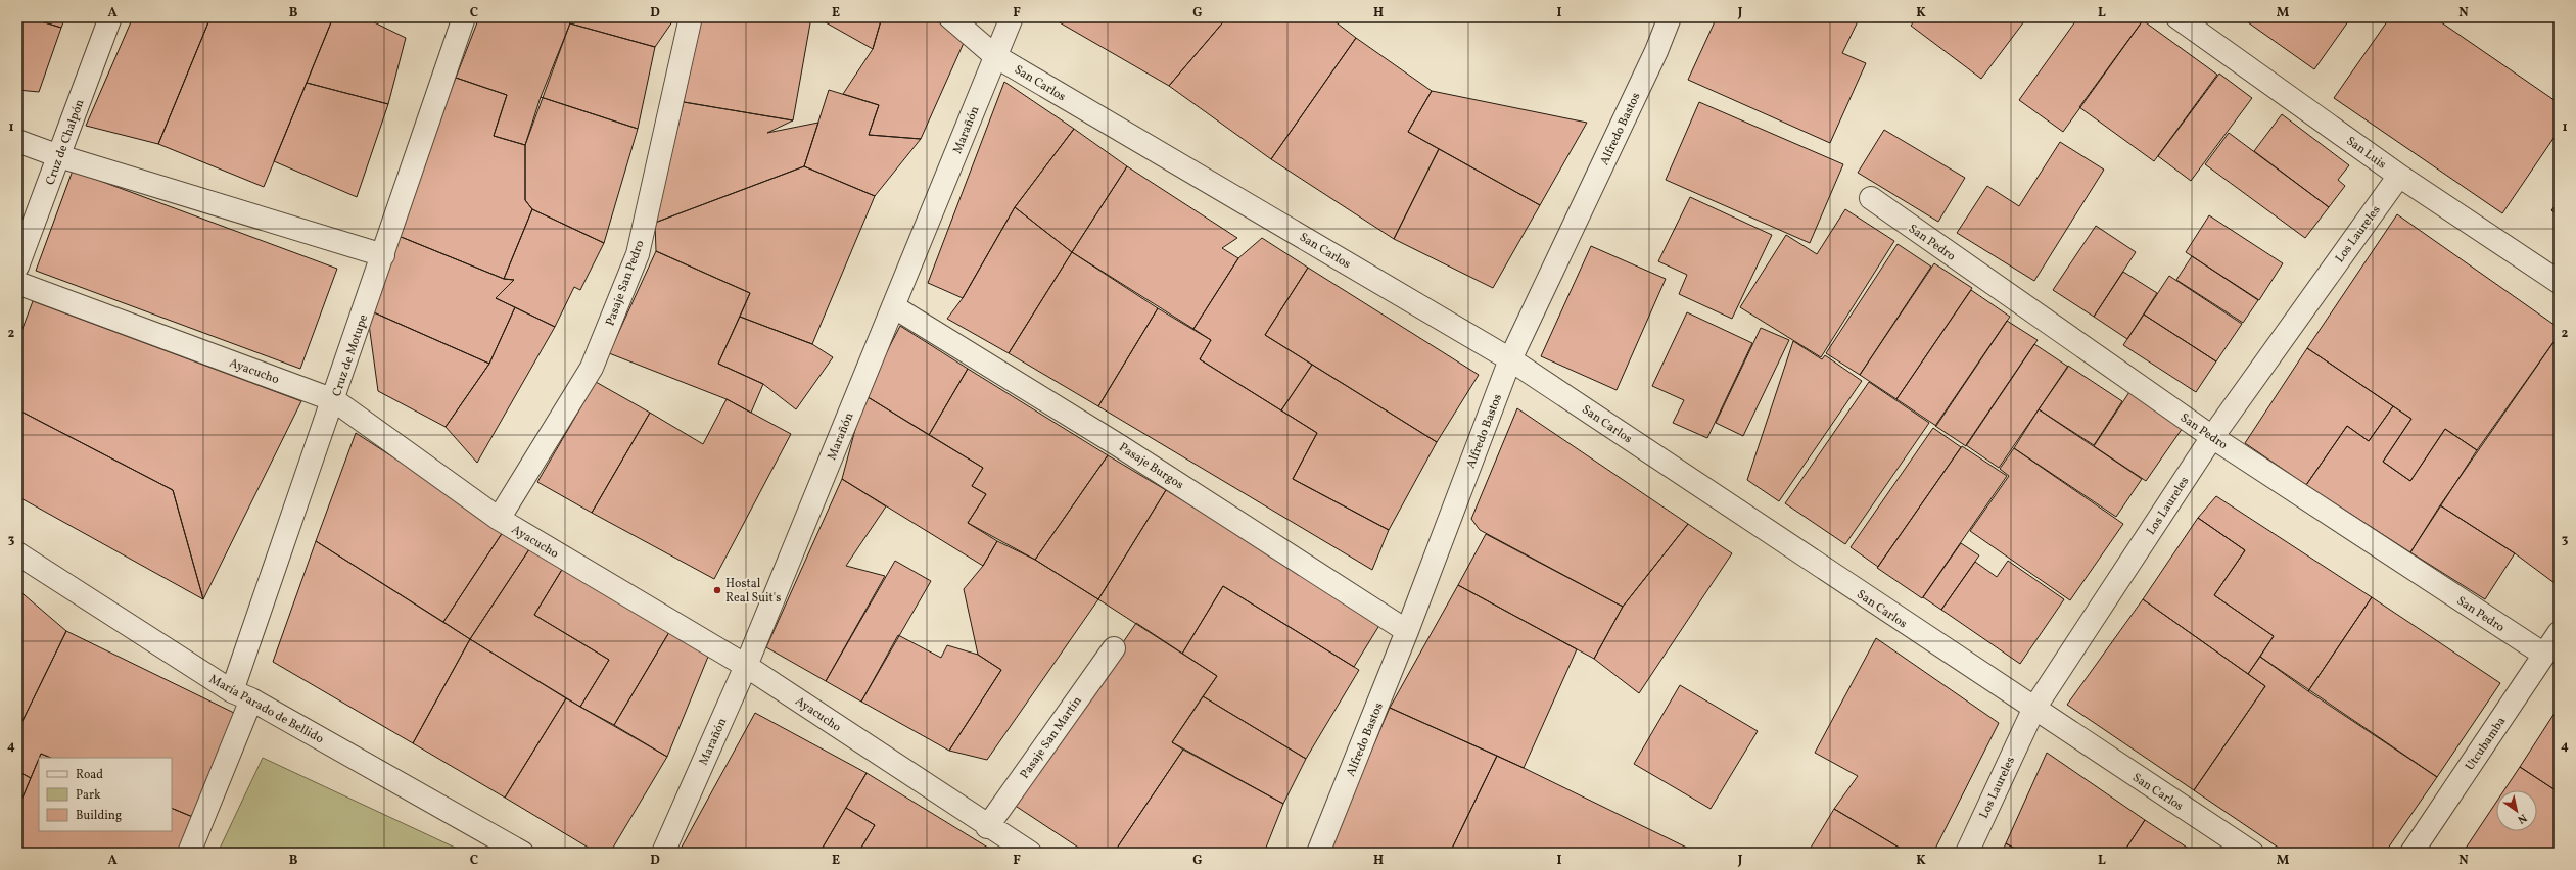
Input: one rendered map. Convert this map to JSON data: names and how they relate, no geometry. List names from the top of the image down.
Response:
{
  "streets": {
    "street": [
      "San Carlos",
      "Alfredo Bastos",
      "Marañón",
      "Cruz de Chalpón",
      "San Luis",
      "Los Laureles",
      "San Pedro",
      "Pasaje San Pedro",
      "Cruz de Motupe",
      "Ayacucho",
      "Pasaje Burgos",
      "María Parado de Bellido",
      "Pasaje San Martín",
      "Utcubamba"
    ]
  },
  "crossings": [
    ["San Carlos", "Alfredo Bastos"],
    ["San Carlos", "Marañón"],
    ["San Carlos", "Los Laureles"],
    ["Alfredo Bastos", "Pasaje Burgos"],
    ["Marañón", "Ayacucho"],
    ["Marañón", "Pasaje Burgos"],
    ["San Luis", "Los Laureles"],
    ["Los Laureles", "San Pedro"],
    ["San Pedro", "Utcubamba"],
    ["Pasaje San Pedro", "Ayacucho"],
    ["Cruz de Motupe", "Ayacucho"],
    ["Cruz de Motupe", "María Parado de Bellido"],
    ["Ayacucho", "Pasaje San Martín"]
  ],
  "places": ["Hostal Real Suit's"],
  "legend": ["Road", "Park", "Building"],
  "north": "bottom right",
  "grid": {
    "columns": [
      "A",
      "B",
      "C",
      "D",
      "E",
      "F",
      "G",
      "H",
      "I",
      "J",
      "K",
      "L",
      "M",
      "N"
    ],
    "rows": [
      "1",
      "2",
      "3",
      "4"
    ]
  }
}
